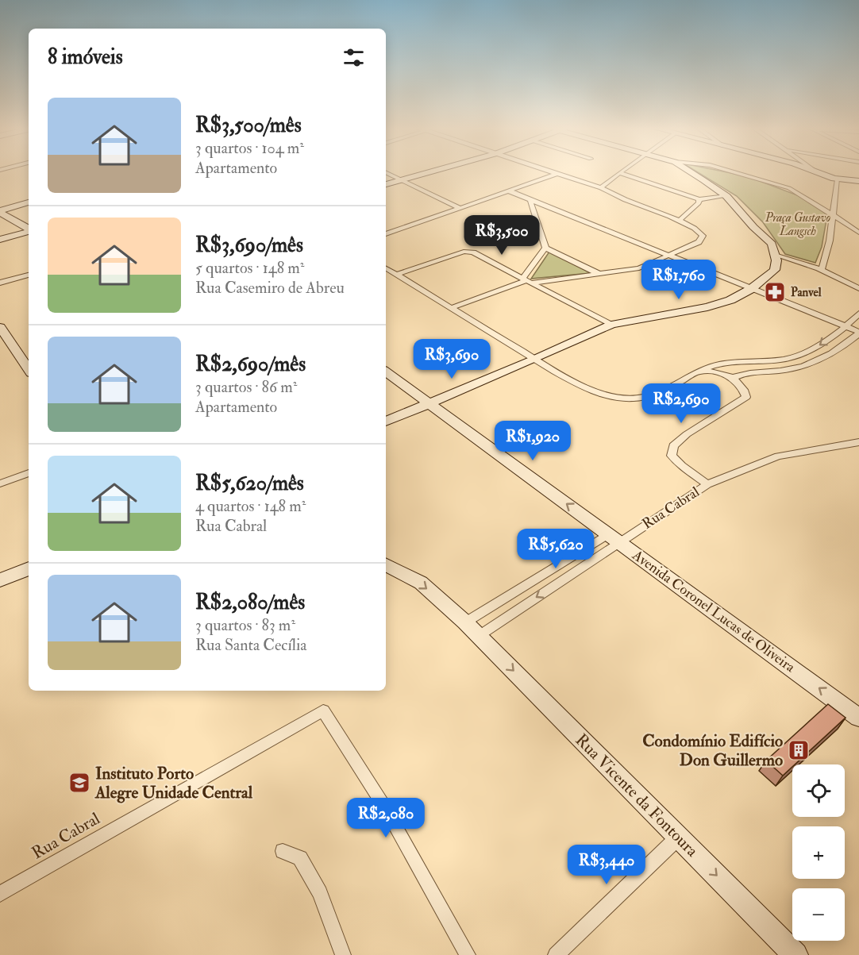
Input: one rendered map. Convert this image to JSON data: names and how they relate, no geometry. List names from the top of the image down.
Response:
{
  "streets": {
    "street": ["Rua Cabral", "Avenida Coronel Lucas de Oliveira", "Rua Vicente da Fontoura"]
  },
  "crossings": [
    ["Rua Cabral", "Avenida Coronel Lucas de Oliveira"],
    ["Rua Cabral", "Rua Vicente da Fontoura"]
  ],
  "one_way": ["Avenida Coronel Lucas de Oliveira", "Rua Vicente da Fontoura"],
  "parks": ["Praça Gustavo Langsch"],
  "places": {
    "pharmacy": ["Panvel"],
    "building": ["Condomínio Edifício Don Guillermo"],
    "school or university": ["Instituto Porto Alegre Unidade Central"]
  },
  "page": {
    "heading": "8 imóveis",
    "list": [
      {
        "name": "R$3,500/mês",
        "note": "3 quartos · 104 m² · Apartamento"
      },
      {
        "name": "R$3,690/mês",
        "note": "5 quartos · 148 m² · Rua Casemiro de Abreu"
      },
      {
        "name": "R$2,690/mês",
        "note": "3 quartos · 86 m² · Apartamento"
      },
      {
        "name": "R$5,620/mês",
        "note": "4 quartos · 148 m² · Rua Cabral"
      },
      {
        "name": "R$2,080/mês",
        "note": "3 quartos · 83 m² · Rua Santa Cecília"
      }
    ],
    "price": [
      "R$3,500",
      "R$1,760",
      "R$3,690",
      "R$2,690",
      "R$1,920",
      "R$5,620",
      "R$2,080",
      "R$3,440"
    ],
    "map_buttons": ["+", "−"]
  }
}
